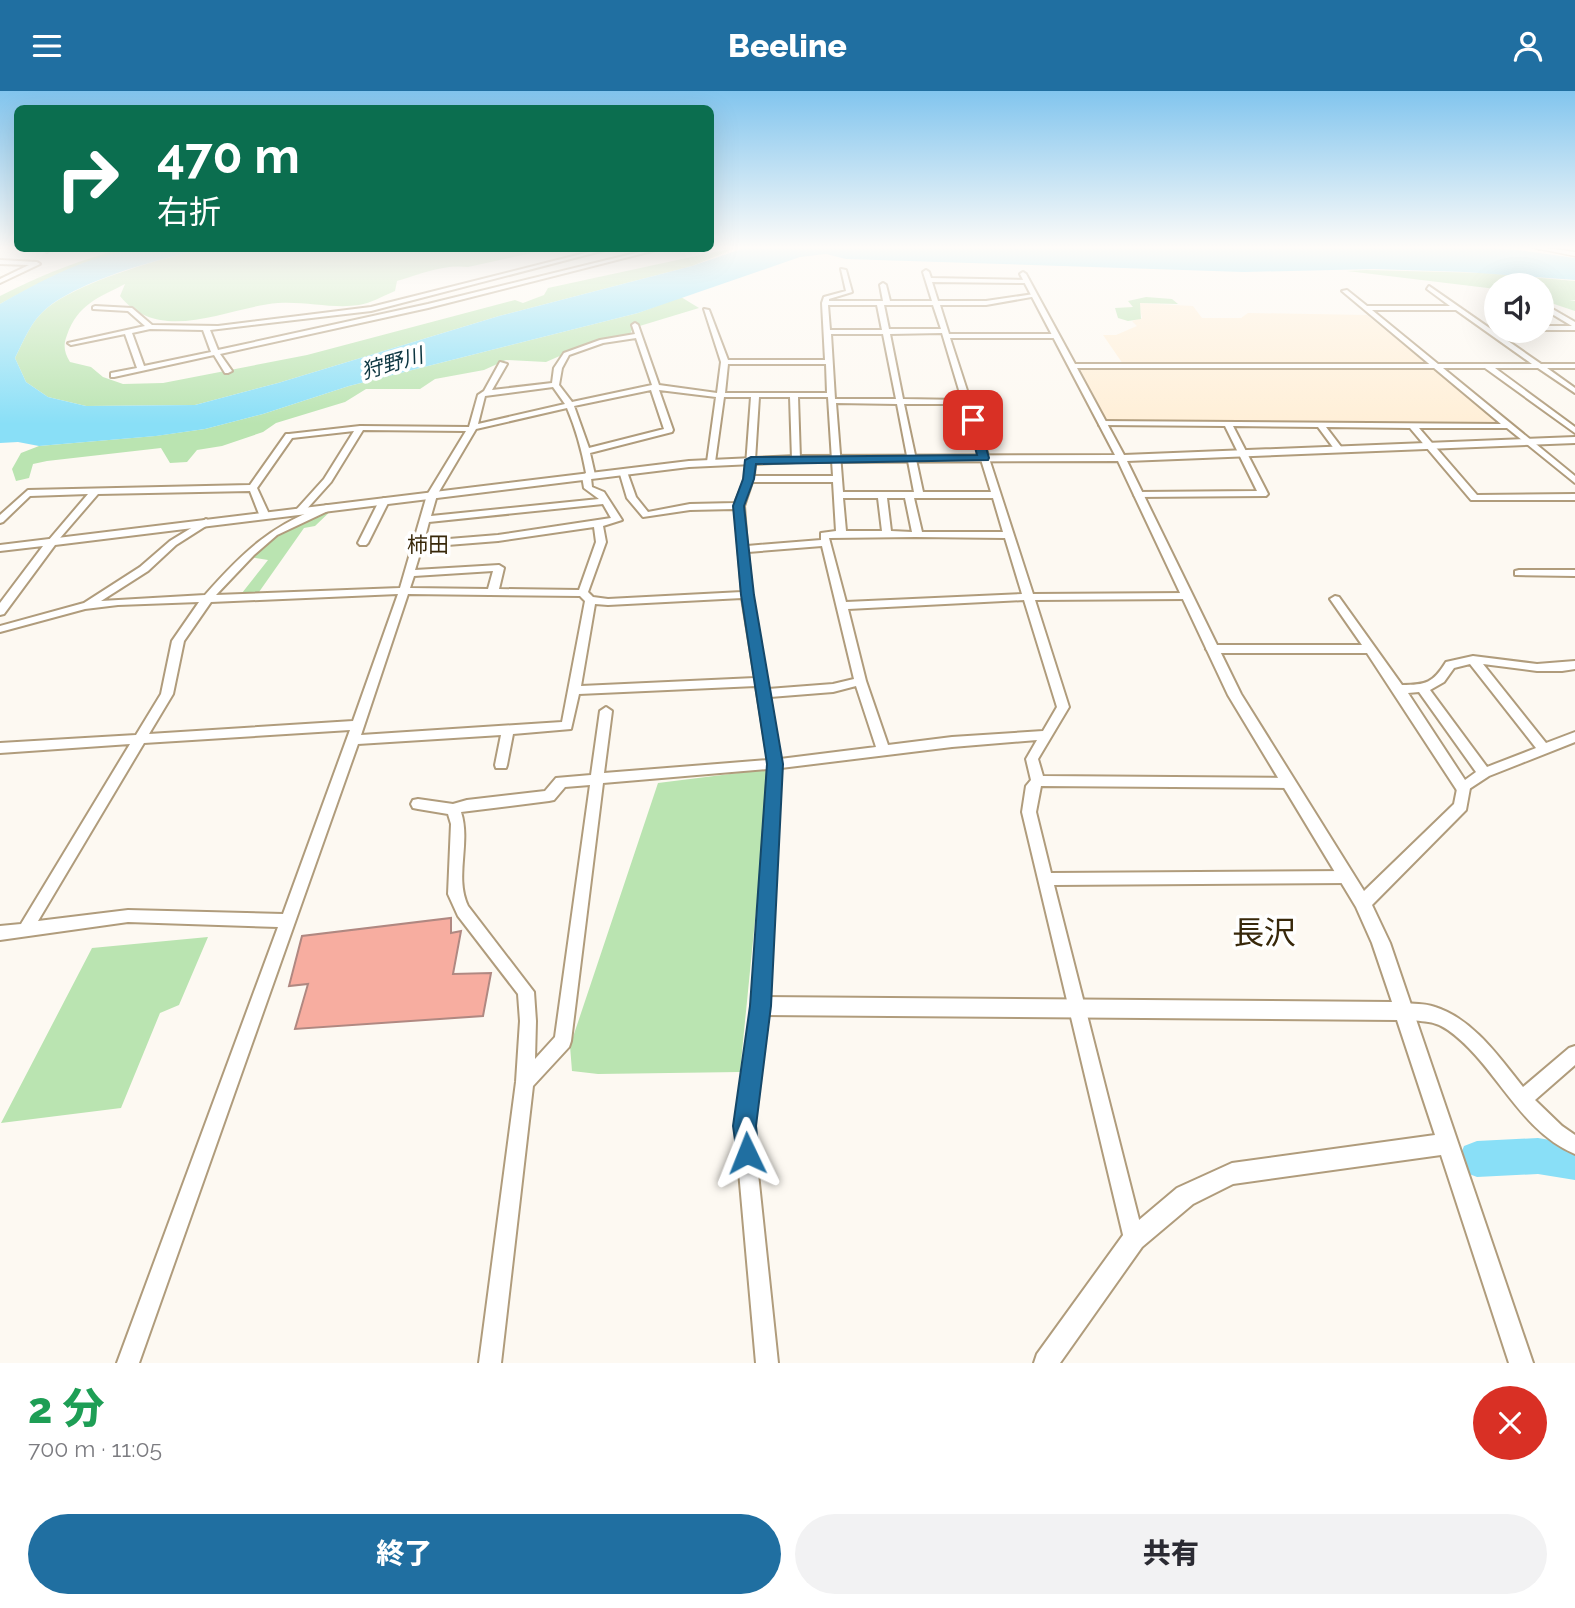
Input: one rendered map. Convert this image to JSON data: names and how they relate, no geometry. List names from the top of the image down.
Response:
{
  "districts": ["柿田", "長沢"],
  "water": ["狩野川"],
  "page": {
    "header": "Beeline",
    "turn": ["470 m", "右折"],
    "heading": ["2 分", "700 m · 11:05"],
    "buttons": ["終了", "共有"]
  }
}
